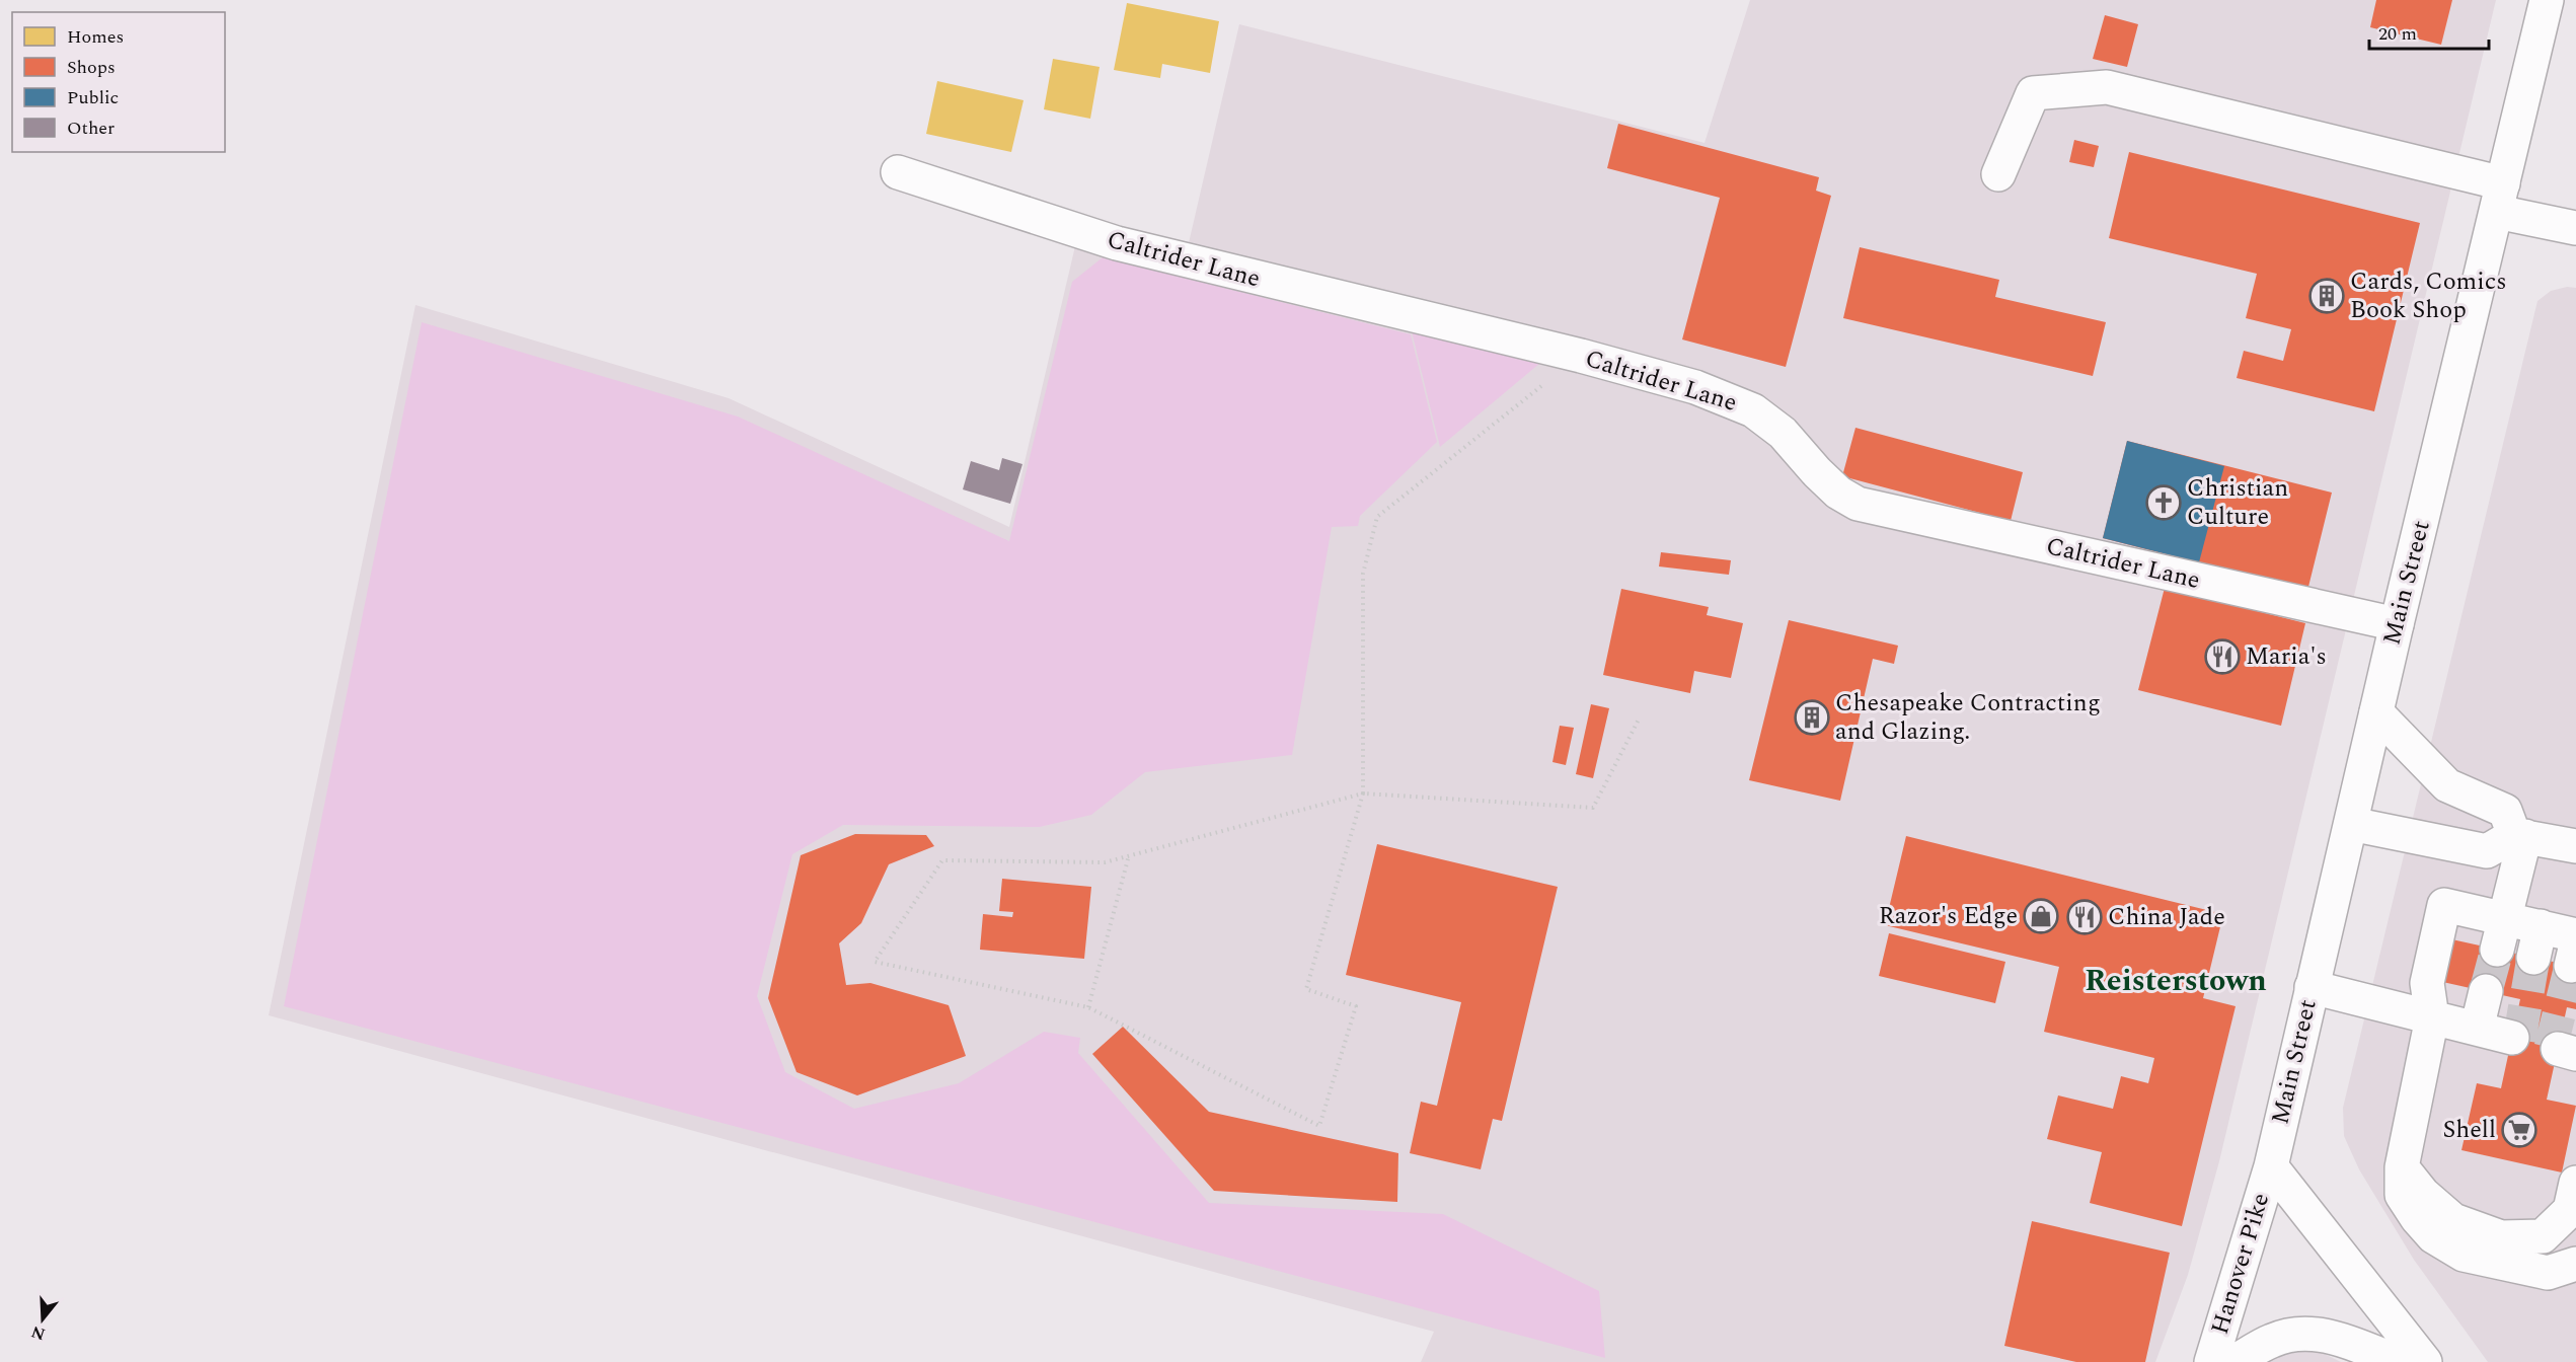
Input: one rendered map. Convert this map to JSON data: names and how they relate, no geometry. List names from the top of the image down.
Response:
{
  "streets": {
    "main road": ["Caltrider Lane", "Main Street", "Hanover Pike"]
  },
  "crossings": [
    ["Caltrider Lane", "Main Street"],
    ["Main Street", "Hanover Pike"]
  ],
  "districts": ["Reisterstown"],
  "places": {
    "building": ["Cards, Comics Book Shop", "Chesapeake Contracting and Glazing."],
    "church": ["Christian Culture"],
    "restaurant": ["Maria's", "China Jade"],
    "shop": ["Razor's Edge"],
    "supermarket": ["Shell"]
  },
  "legend": [
    "Homes",
    "Shops",
    "Public",
    "Other"
  ],
  "scale_bar": "20 m",
  "north": "bottom"
}
